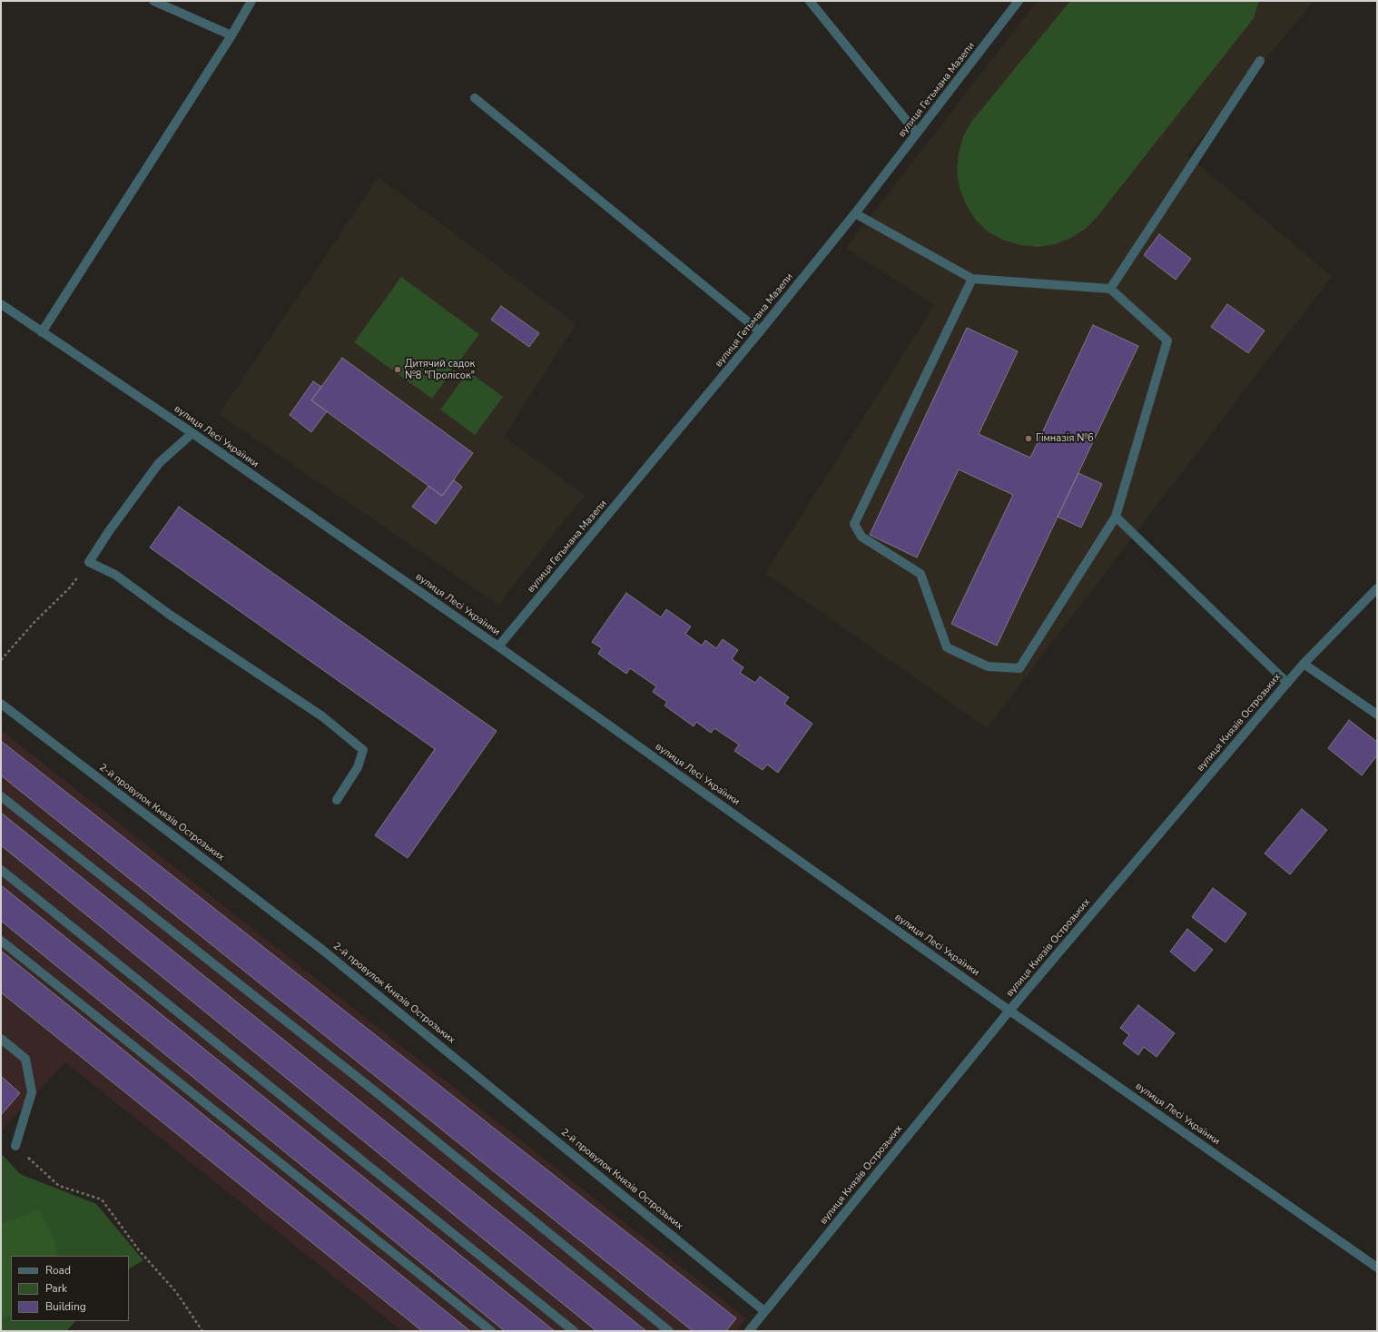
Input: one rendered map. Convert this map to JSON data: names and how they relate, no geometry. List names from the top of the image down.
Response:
{
  "streets": {
    "street": [
      "вулиця Гетьмана Мазепи",
      "вулиця Лесі Українки",
      "вулиця Князів Острозьких",
      "2-й провулок Князів Острозьких"
    ]
  },
  "crossings": [
    ["вулиця Гетьмана Мазепи", "вулиця Лесі Українки"],
    ["вулиця Лесі Українки", "вулиця Князів Острозьких"],
    ["вулиця Князів Острозьких", "2-й провулок Князів Острозьких"]
  ],
  "places": ["Дитячий садок №8 \"Пролісок\"", "Гімназія №6"],
  "legend": ["Road", "Park", "Building"]
}
